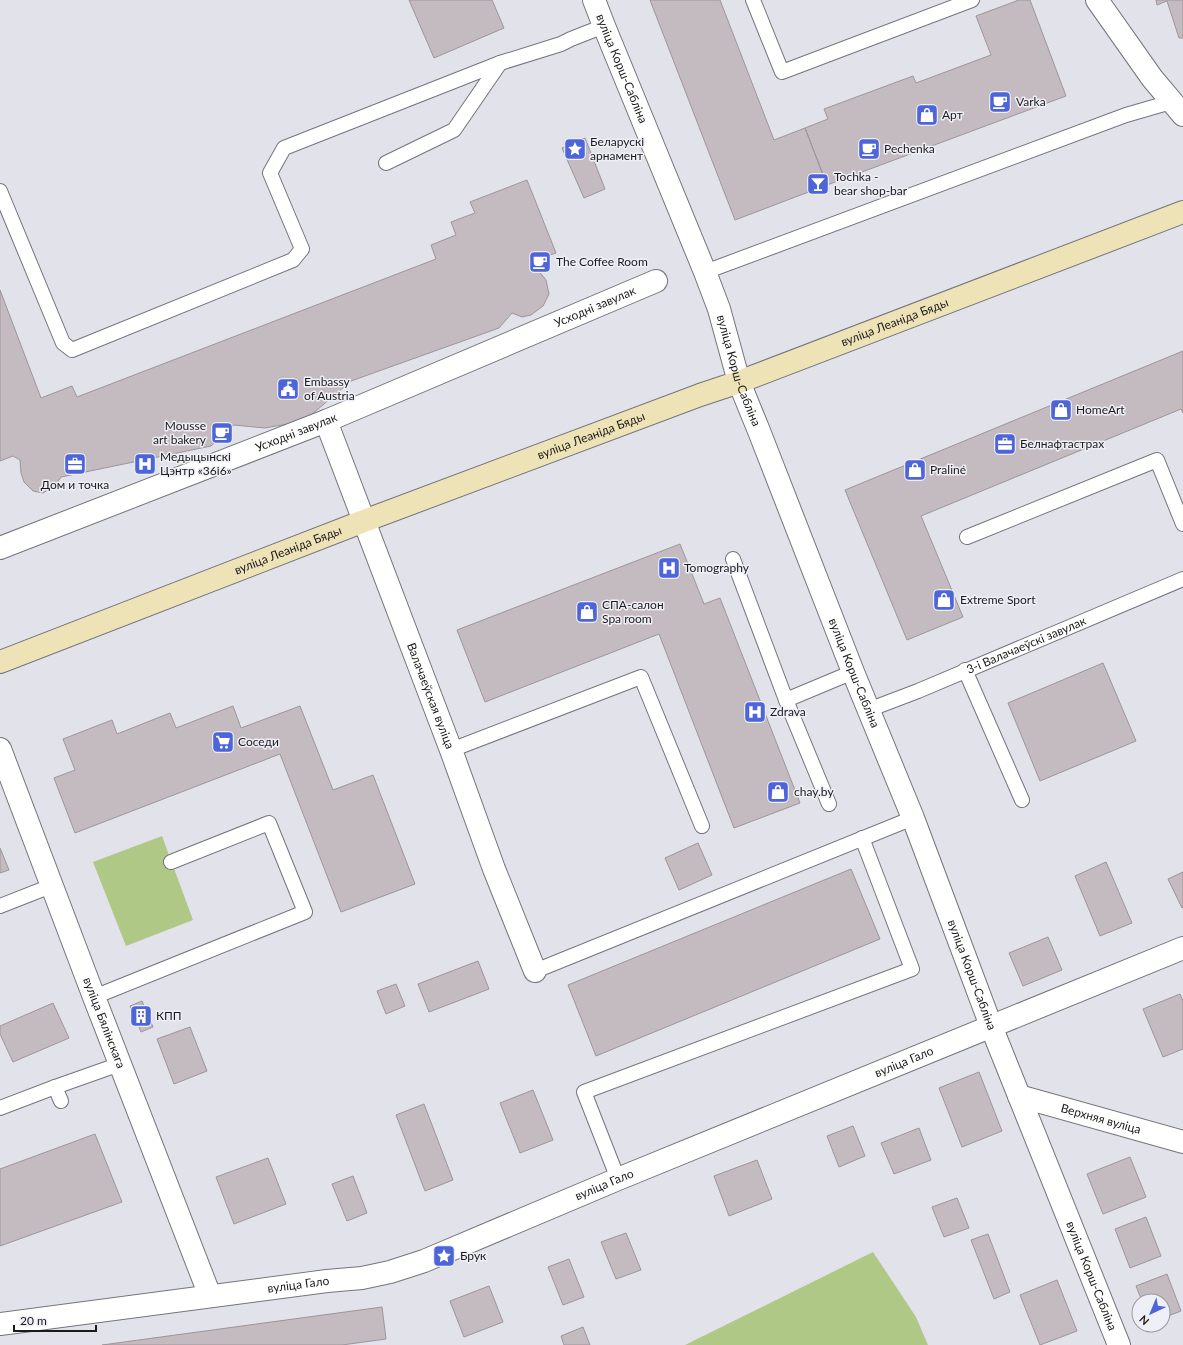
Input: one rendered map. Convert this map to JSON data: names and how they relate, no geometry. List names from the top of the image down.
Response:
{
  "streets": {
    "main road": ["вуліца Леаніда Бяды"],
    "street": [
      "вуліца Корш-Сабліна",
      "Усходні завулак",
      "Валачаеўская вуліца",
      "вуліца Бялінскага",
      "вуліца Гало",
      "Верхняя вуліца"
    ],
    "lane": ["3-і Валачаеўскі завулак"]
  },
  "crossings": [
    ["вуліца Корш-Сабліна", "вуліца Леаніда Бяды"],
    ["вуліца Корш-Сабліна", "3-і Валачаеўскі завулак"],
    ["вуліца Корш-Сабліна", "вуліца Гало"],
    ["вуліца Корш-Сабліна", "Верхняя вуліца"],
    ["Усходні завулак", "Валачаеўская вуліца"],
    ["вуліца Леаніда Бяды", "Валачаеўская вуліца"],
    ["вуліца Бялінскага", "вуліца Гало"]
  ],
  "places": {
    "cafe": [
      "Varka",
      "Pechenka",
      "The Coffee Room",
      "Mousse art bakery"
    ],
    "shop": [
      "Арт",
      "HomeArt",
      "Praliné",
      "Extreme Sport",
      "СПА-салон Spa room",
      "chay.by"
    ],
    "place": ["Беларускі арнамент", "Брук"],
    "bar": ["Tochka - bear shop-bar"],
    "public building": ["Embassy of Austria"],
    "office": ["Белнафтастрах", "Дом и точка"],
    "hospital": ["Медыцынскі Цэнтр «36і6»", "Tomography", "Zdrava"],
    "supermarket": ["Соседи"],
    "building": ["КПП"]
  },
  "scale_bar": "20 m",
  "north": "bottom left"
}
